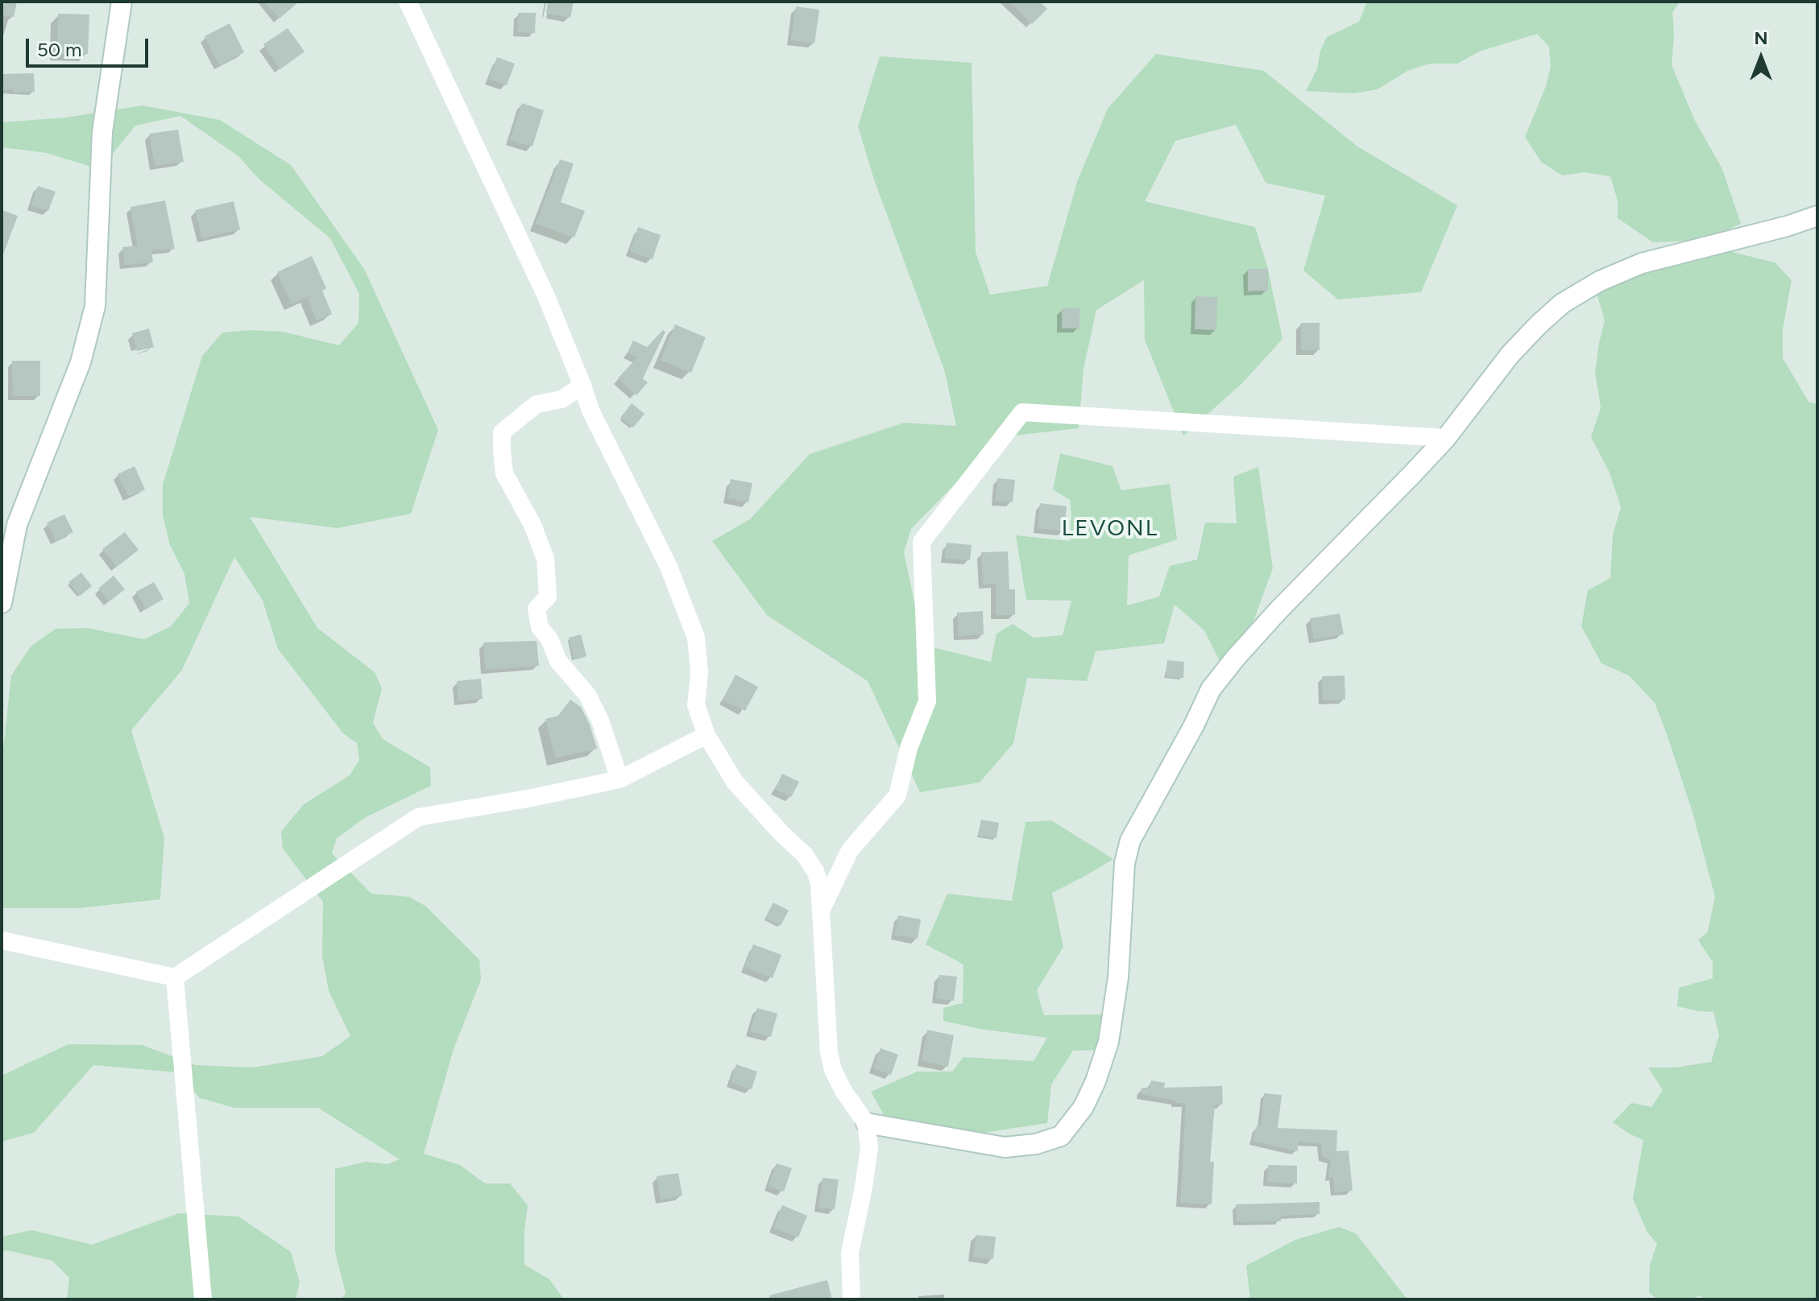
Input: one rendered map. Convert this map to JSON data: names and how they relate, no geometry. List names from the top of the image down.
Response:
{
  "districts": ["LEVONL"],
  "scale_bar": "50 m",
  "north": "top"
}
